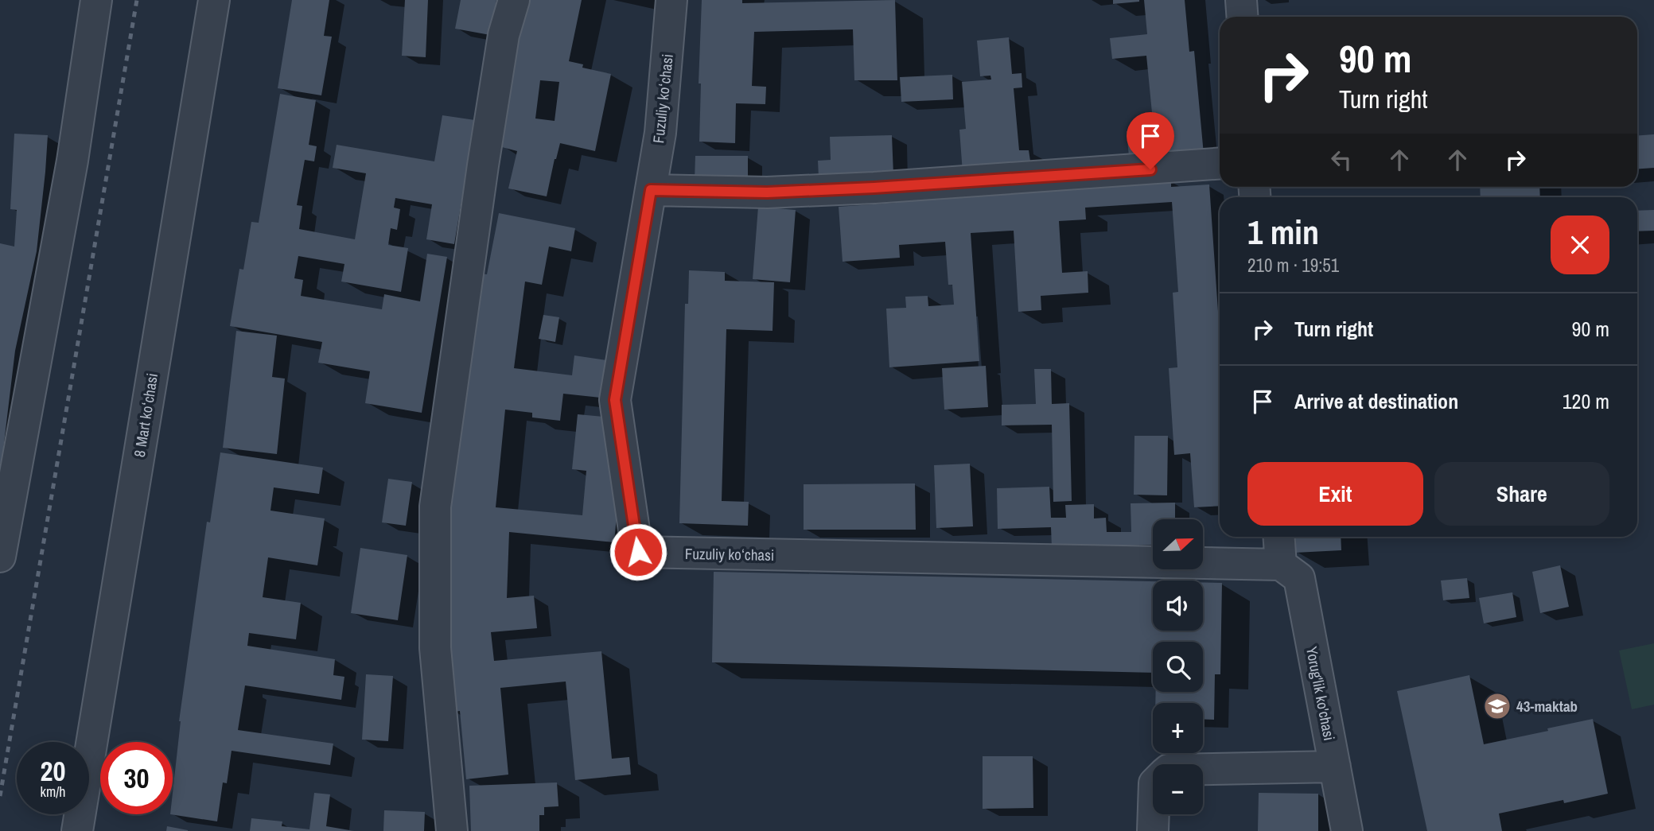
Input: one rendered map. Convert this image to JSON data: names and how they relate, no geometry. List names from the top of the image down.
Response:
{
  "streets": {
    "street": ["Fuzuliy koʻchasi", "8 Mart koʻchasi", "Yorug'lik ko'chasi"]
  },
  "crossings": [
    ["Fuzuliy koʻchasi", "Yorug'lik ko'chasi"]
  ],
  "places": {
    "school or university": ["43-maktab"]
  },
  "north": "right",
  "page": {
    "turn": ["90 m", "Turn right"],
    "heading": ["1 min", "210 m · 19:51"],
    "list": [
      {
        "name": "Turn right",
        "value": "90 m"
      },
      {
        "name": "Arrive at destination",
        "value": "120 m"
      }
    ],
    "buttons": ["Exit", "Share"],
    "map_buttons": ["+", "−"],
    "speed": "20 km/h",
    "limit": "30"
  }
}
